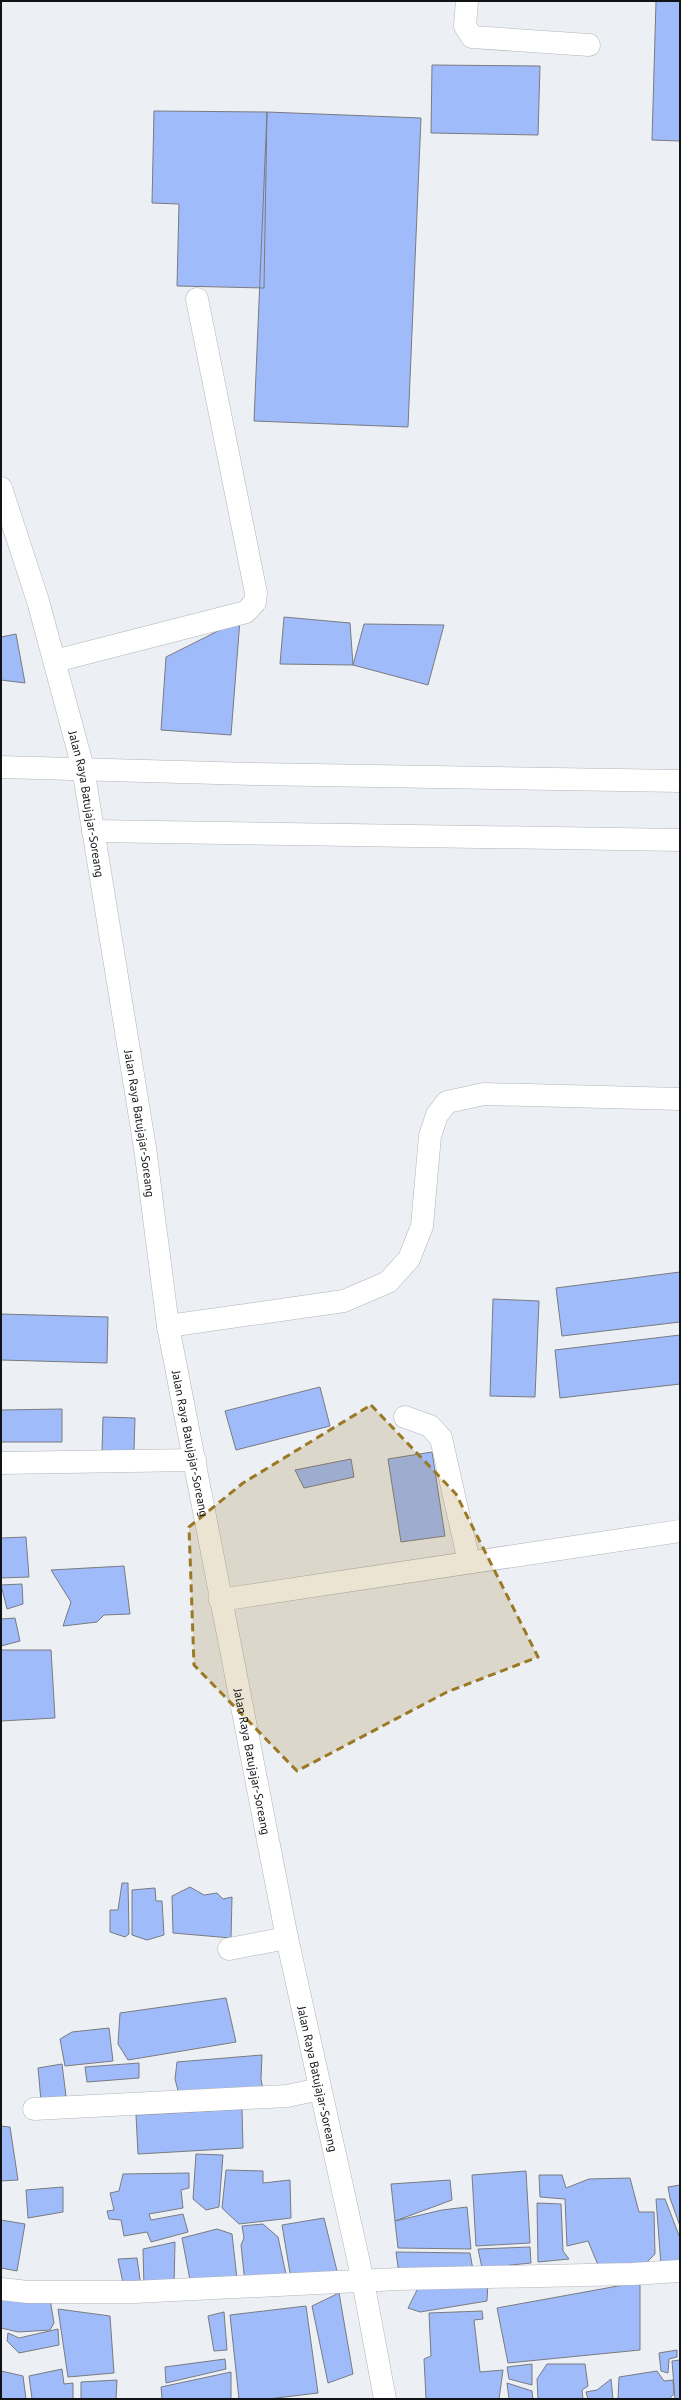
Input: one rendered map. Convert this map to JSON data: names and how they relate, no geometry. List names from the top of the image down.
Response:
{
  "streets": {
    "main road": ["Jalan Raya Batujajar-Soreang"]
  }
}
